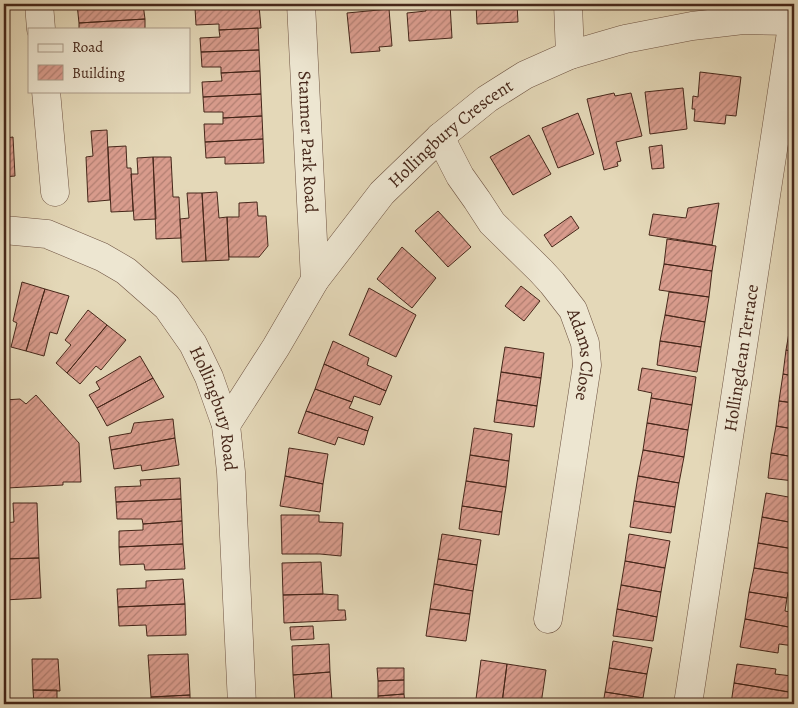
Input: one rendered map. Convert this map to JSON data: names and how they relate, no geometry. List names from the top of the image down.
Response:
{
  "streets": {
    "street": [
      "Hollingbury Crescent",
      "Stanmer Park Road",
      "Adams Close",
      "Hollingdean Terrace",
      "Hollingbury Road"
    ]
  },
  "crossings": [
    ["Hollingbury Crescent", "Stanmer Park Road"],
    ["Hollingbury Crescent", "Adams Close"],
    ["Hollingbury Crescent", "Hollingdean Terrace"],
    ["Hollingbury Crescent", "Hollingbury Road"]
  ],
  "legend": ["Road", "Building"]
}
